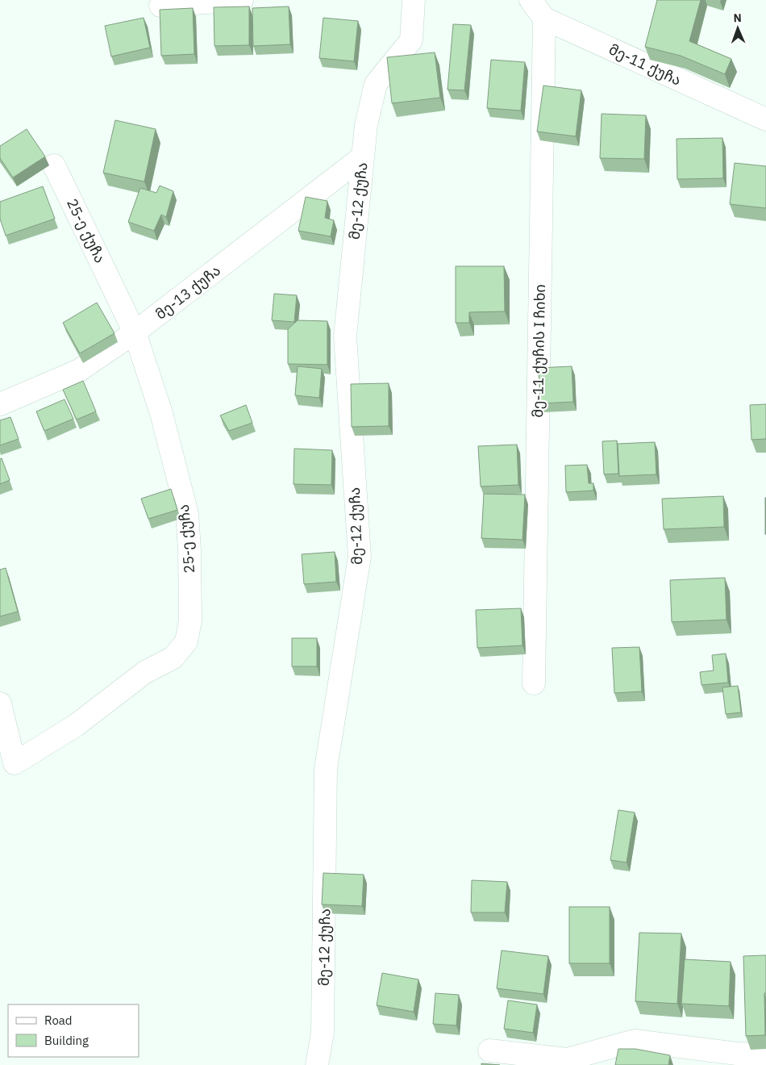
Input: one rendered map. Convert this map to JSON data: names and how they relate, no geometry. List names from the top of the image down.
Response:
{
  "streets": {
    "street": [
      "მე-11 ქუჩა",
      "მე-12 ქუჩა",
      "25-ე ქუჩა",
      "მე-13 ქუჩა",
      "მე-11 ქუჩის I ჩიხი"
    ]
  },
  "crossings": [
    ["მე-11 ქუჩა", "მე-11 ქუჩის I ჩიხი"],
    ["მე-12 ქუჩა", "მე-13 ქუჩა"],
    ["25-ე ქუჩა", "მე-13 ქუჩა"]
  ],
  "legend": ["Road", "Building"],
  "north": "top"
}
